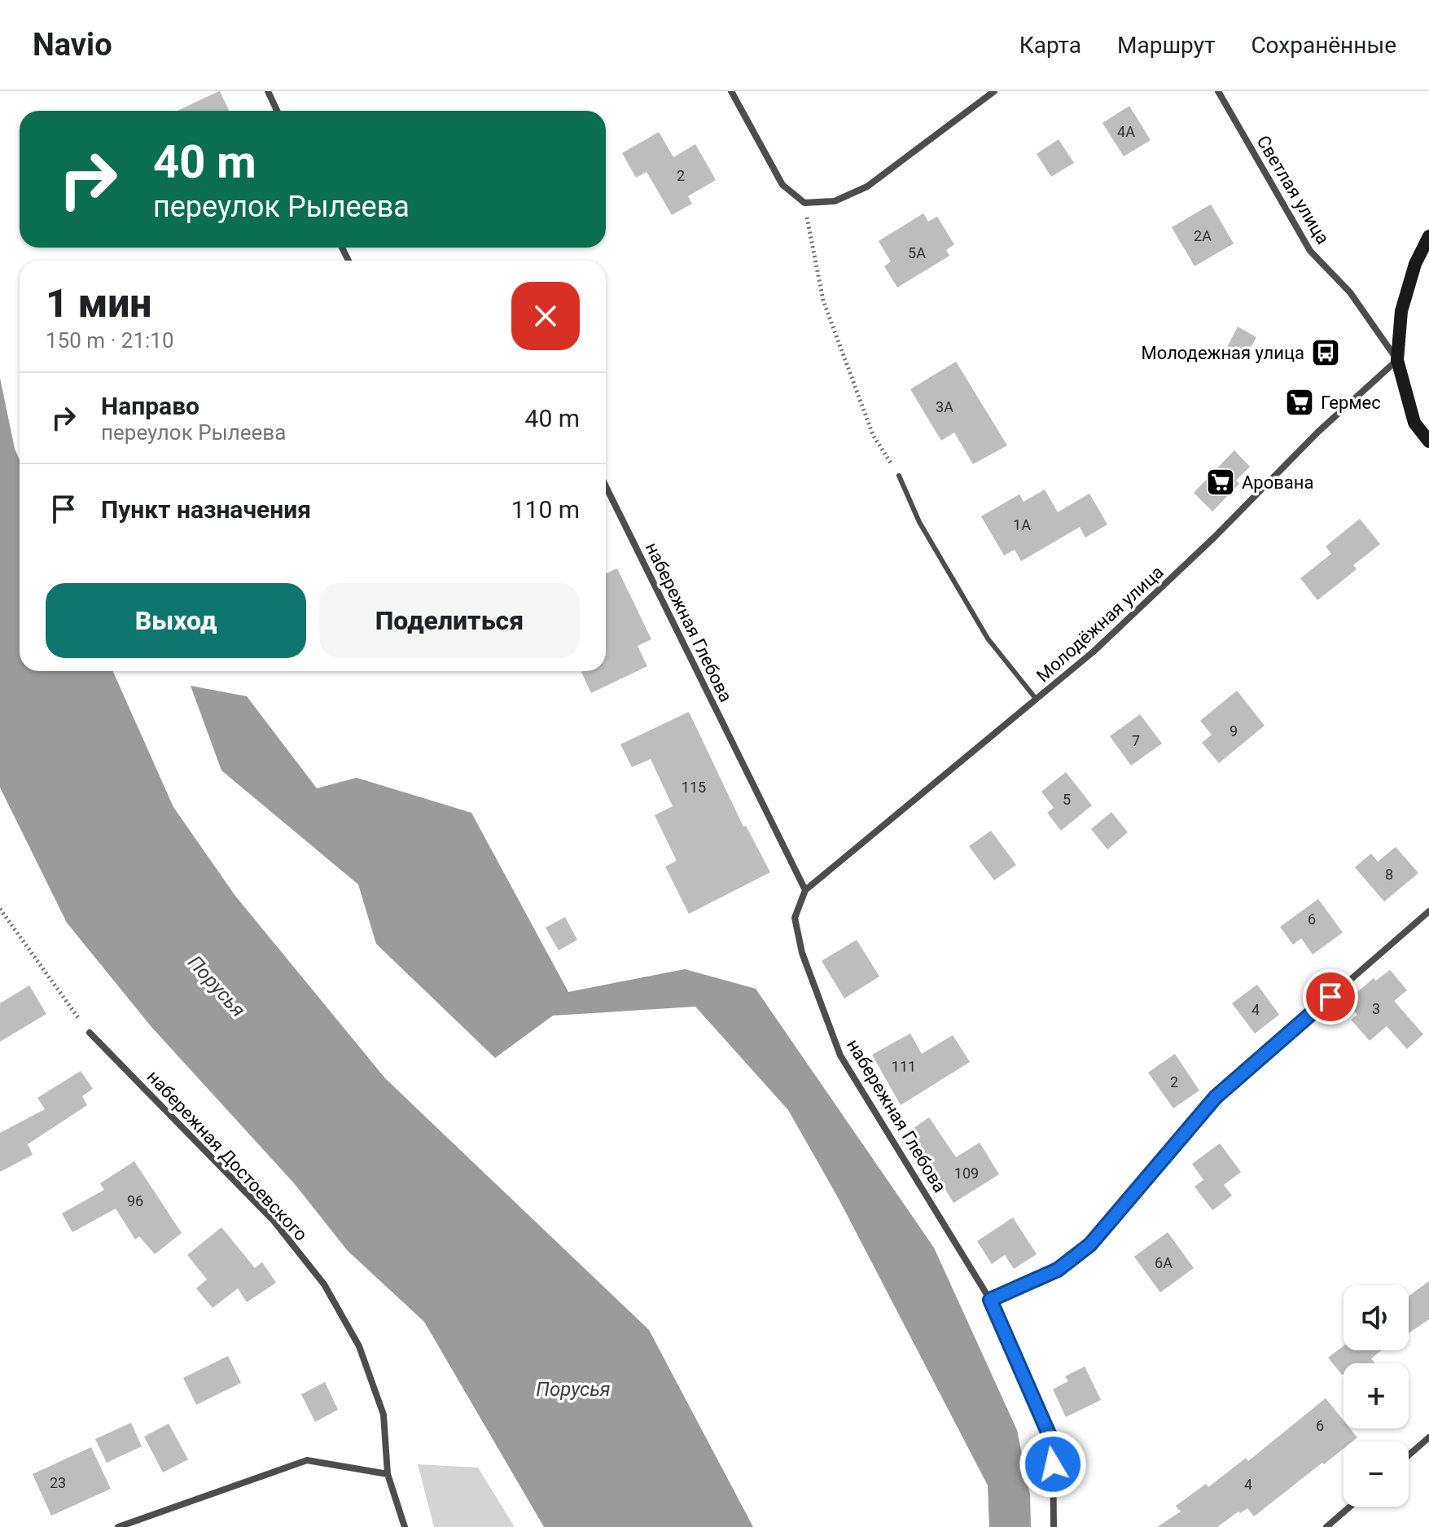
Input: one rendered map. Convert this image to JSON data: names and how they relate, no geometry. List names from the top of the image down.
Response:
{
  "streets": {
    "street": [
      "Светлая улица",
      "набережная Глебова",
      "Молодёжная улица",
      "набережная Достоевского"
    ]
  },
  "crossings": [
    ["Светлая улица", "Молодёжная улица"],
    ["набережная Глебова", "Молодёжная улица"]
  ],
  "water": ["Порусья"],
  "places": {
    "bus stop": ["Молодежная улица"],
    "supermarket": ["Гермес", "Арована"]
  },
  "house_numbers": [
    "4А",
    "2",
    "2А",
    "5А",
    "3А",
    "1А",
    "9",
    "7",
    "115",
    "5",
    "8",
    "6",
    "3",
    "4",
    "111",
    "2",
    "109",
    "96",
    "6А",
    "6",
    "23",
    "4"
  ],
  "page": {
    "header": "Navio",
    "nav": ["Карта", "Маршрут", "Сохранённые"],
    "turn": ["40 m", "переулок Рылеева"],
    "heading": ["1 мин", "150 m · 21:10"],
    "list": [
      {
        "name": "Направо",
        "note": "переулок Рылеева",
        "value": "40 m"
      },
      {
        "name": "Пункт назначения",
        "value": "110 m"
      }
    ],
    "buttons": ["Выход", "Поделиться"],
    "map_buttons": ["+", "−"]
  }
}
